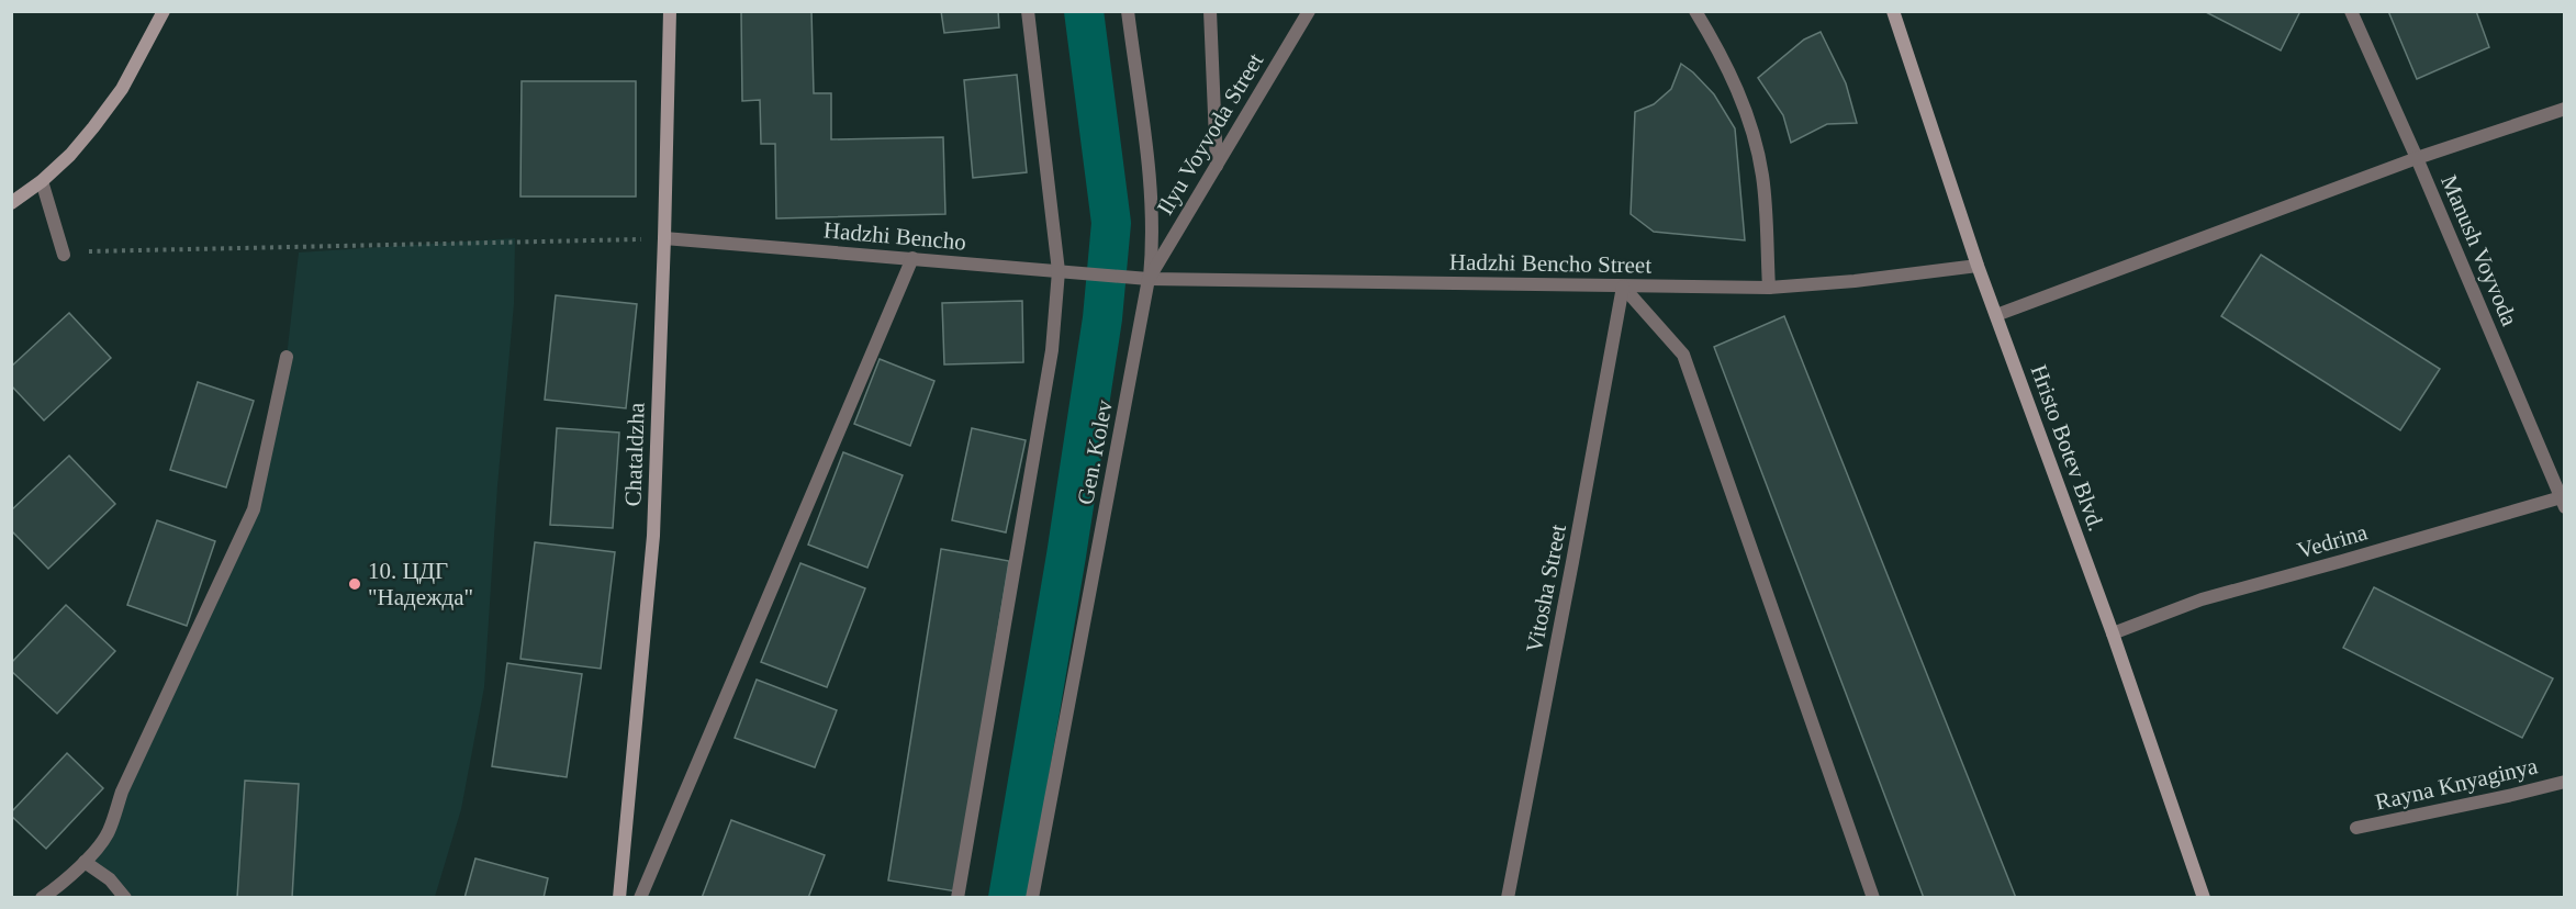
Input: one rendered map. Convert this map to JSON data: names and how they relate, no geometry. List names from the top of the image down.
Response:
{
  "streets": {
    "main road": ["Hristo Botev Blvd.", "Chataldzha"],
    "street": [
      "Ilyu Voyvoda Street",
      "Hadzhi Bencho",
      "Manush Voyvoda",
      "Hadzhi Bencho Street",
      "Gen. Kolev",
      "Vedrina",
      "Vitosha Street",
      "Rayna Knyaginya"
    ]
  },
  "crossings": [
    ["Ilyu Voyvoda Street", "Hadzhi Bencho Street"],
    ["Ilyu Voyvoda Street", "Gen. Kolev"],
    ["Hadzhi Bencho", "Hadzhi Bencho Street"],
    ["Hadzhi Bencho", "Chataldzha"],
    ["Manush Voyvoda", "Vedrina"],
    ["Hadzhi Bencho Street", "Hristo Botev Blvd."],
    ["Hadzhi Bencho Street", "Gen. Kolev"],
    ["Hadzhi Bencho Street", "Vitosha Street"],
    ["Hristo Botev Blvd.", "Vedrina"]
  ],
  "places": ["10. ЦДГ \"Надежда\""]
}
